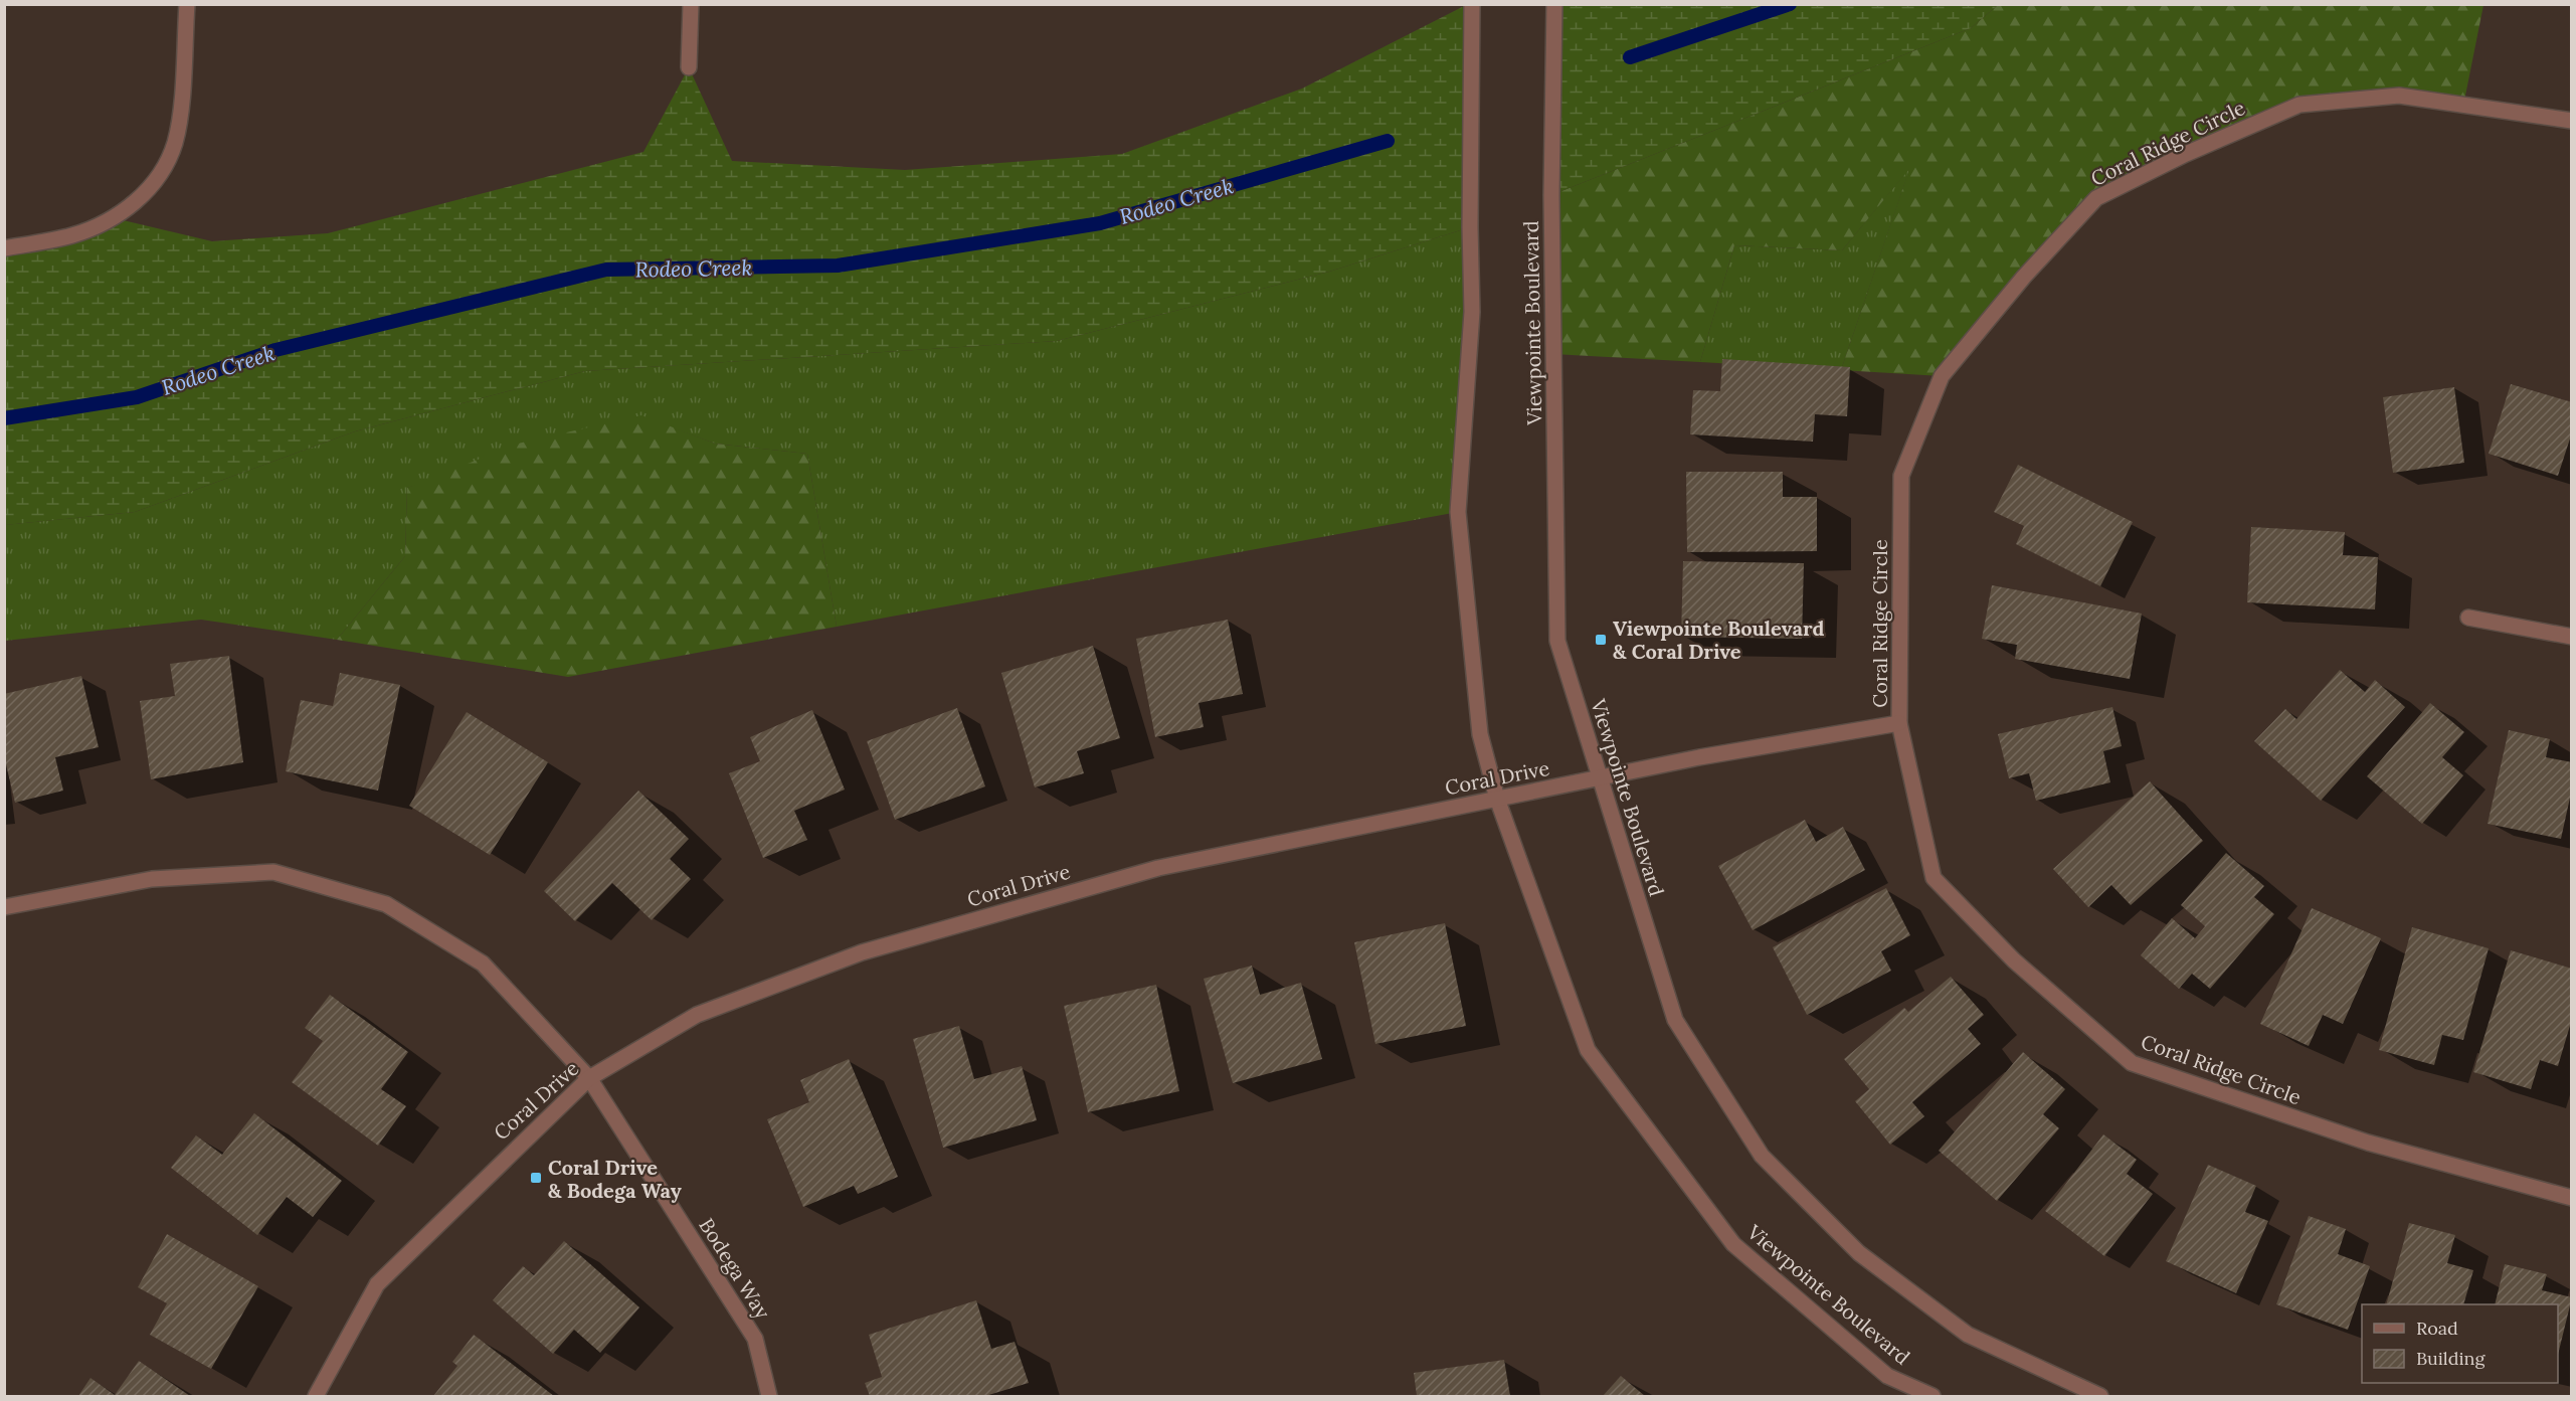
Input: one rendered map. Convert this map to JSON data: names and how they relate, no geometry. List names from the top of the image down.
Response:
{
  "streets": {
    "street": [
      "Coral Ridge Circle",
      "Viewpointe Boulevard",
      "Coral Drive",
      "Bodega Way"
    ]
  },
  "crossings": [
    ["Coral Ridge Circle", "Coral Drive"],
    ["Viewpointe Boulevard", "Coral Drive"],
    ["Coral Drive", "Bodega Way"]
  ],
  "water": ["Rodeo Creek"],
  "places": {
    "transit": ["Viewpointe Boulevard & Coral Drive", "Coral Drive & Bodega Way"]
  },
  "legend": ["Road", "Building"]
}
